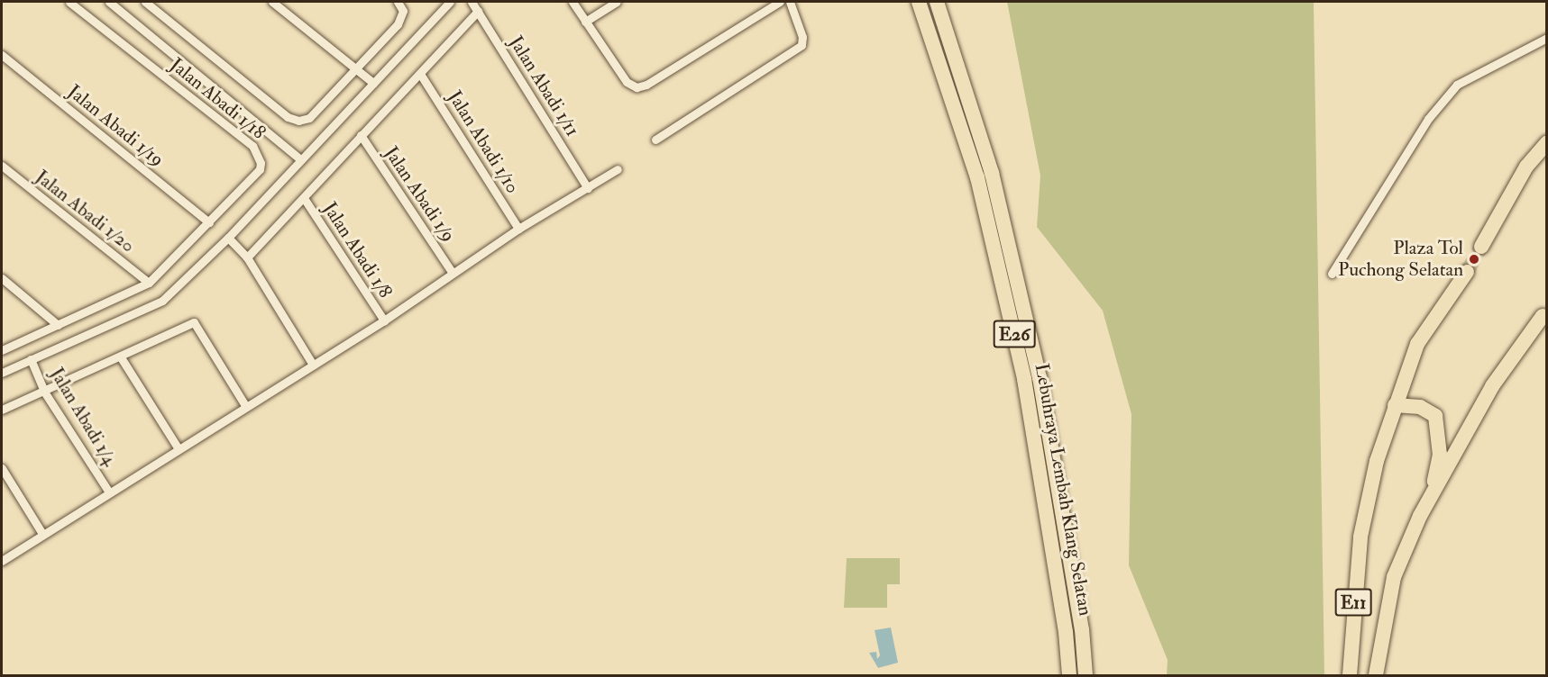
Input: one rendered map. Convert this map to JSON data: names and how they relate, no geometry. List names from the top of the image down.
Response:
{
  "streets": {
    "highway": ["E26", "Lebuhraya Lembah Klang Selatan", "E11"],
    "street": [
      "Jalan Abadi 1/11",
      "Jalan Abadi 1/18",
      "Jalan Abadi 1/19",
      "Jalan Abadi 1/10",
      "Jalan Abadi 1/9",
      "Jalan Abadi 1/20",
      "Jalan Abadi 1/8",
      "Jalan Abadi 1/4"
    ]
  },
  "crossings": [
    ["Jalan Abadi 1/18", "Jalan Abadi 1/19"],
    ["Jalan Abadi 1/18", "Jalan Abadi 1/20"]
  ],
  "places": ["Plaza Tol Puchong Selatan"]
}
